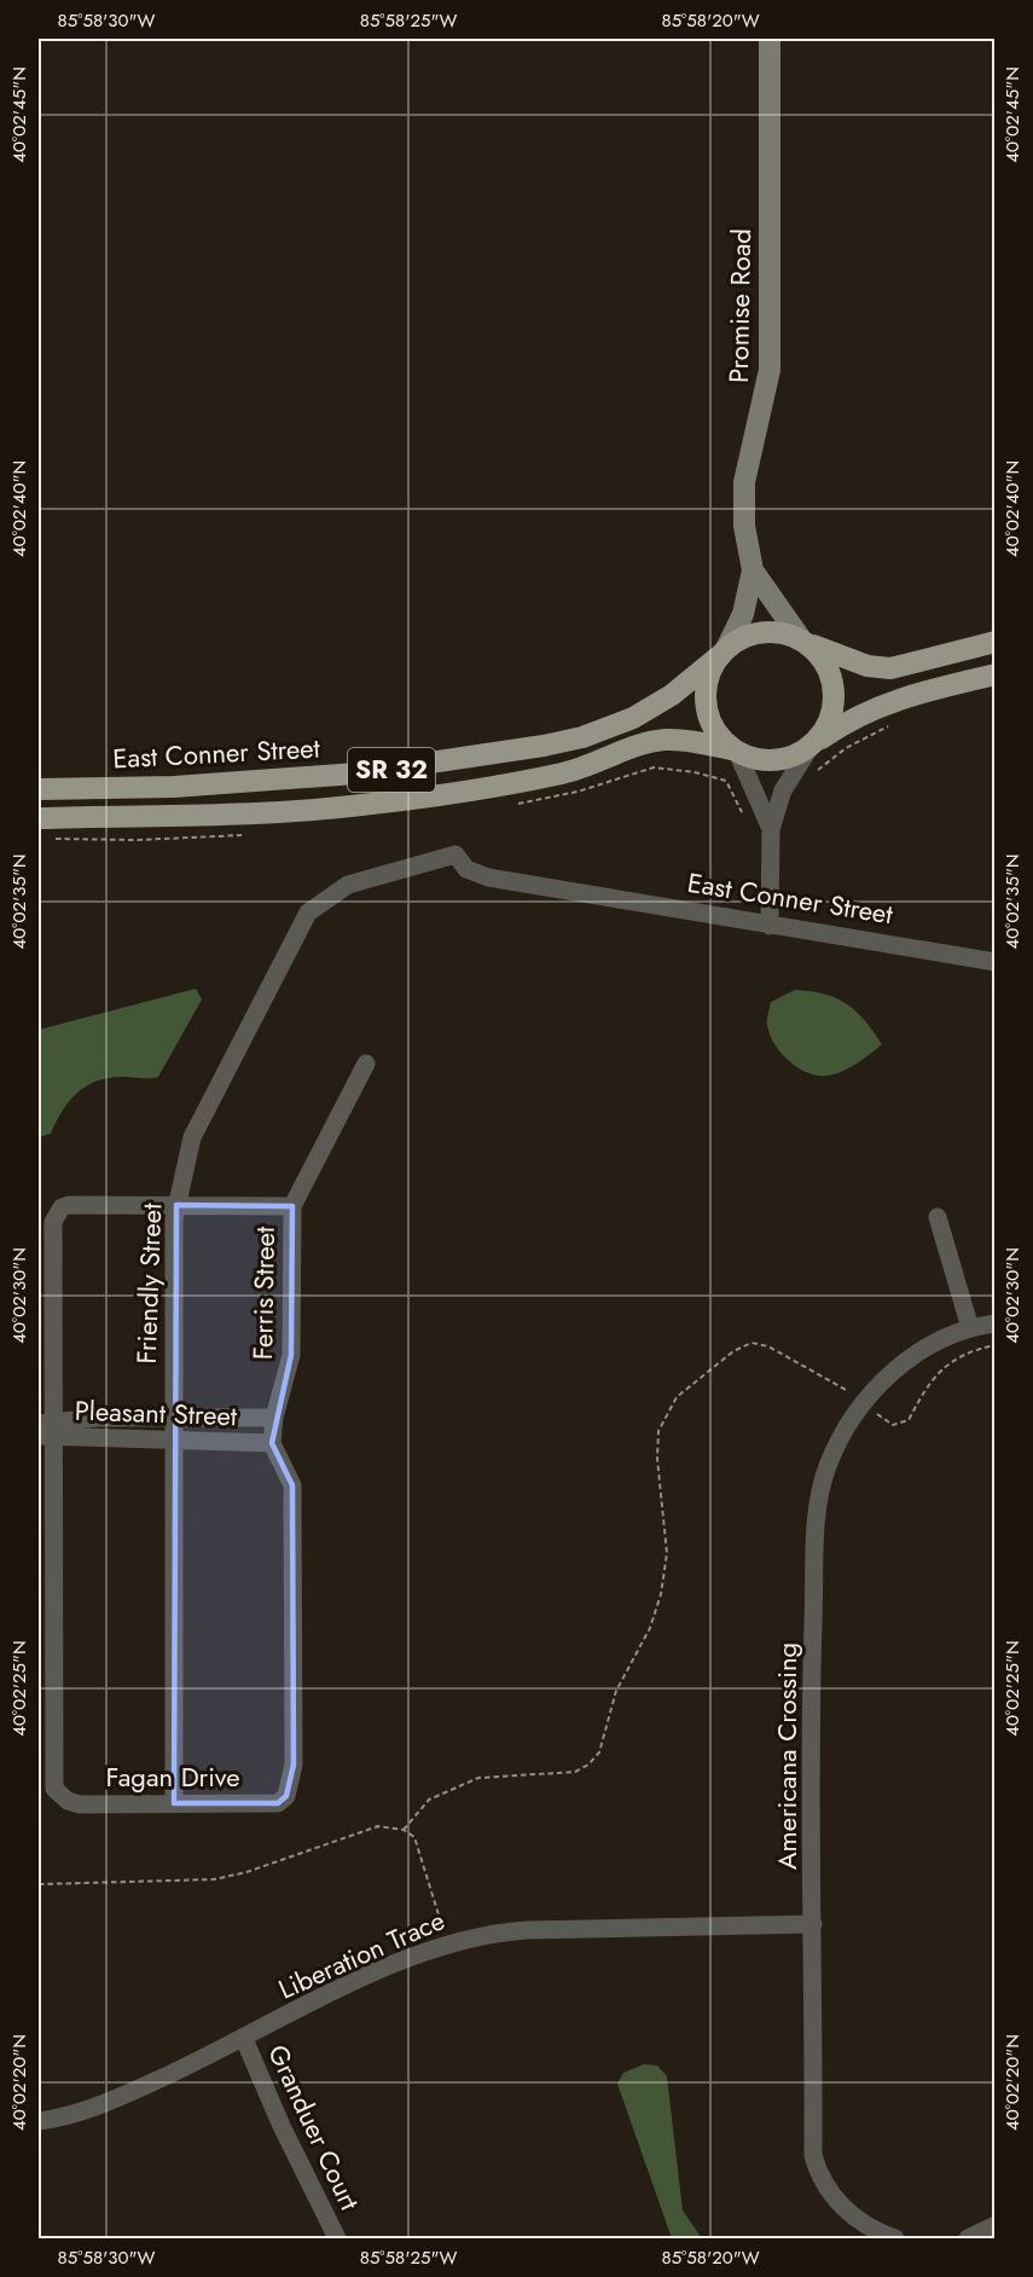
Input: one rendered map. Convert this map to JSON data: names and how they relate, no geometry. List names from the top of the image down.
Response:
{
  "streets": {
    "main road": ["East Conner Street", "SR 32"],
    "street": [
      "Promise Road",
      "Friendly Street",
      "Ferris Street",
      "Pleasant Street",
      "Americana Crossing",
      "Fagan Drive",
      "Liberation Trace",
      "Granduer Court"
    ]
  },
  "crossings": [
    ["Promise Road", "East Conner Street"],
    ["Promise Road", "SR 32"],
    ["East Conner Street", "SR 32"],
    ["East Conner Street", "Friendly Street"],
    ["Friendly Street", "Pleasant Street"],
    ["Friendly Street", "Fagan Drive"],
    ["Ferris Street", "Pleasant Street"],
    ["Ferris Street", "Fagan Drive"],
    ["Pleasant Street", "Fagan Drive"],
    ["Americana Crossing", "Liberation Trace"],
    ["Liberation Trace", "Granduer Court"]
  ],
  "coordinates": [
    "85°58'30\"W",
    "85°58'25\"W",
    "85°58'20\"W",
    "40°02'45\"N",
    "40°02'40\"N",
    "40°02'35\"N",
    "40°02'30\"N",
    "40°02'25\"N",
    "40°02'20\"N"
  ]
}
